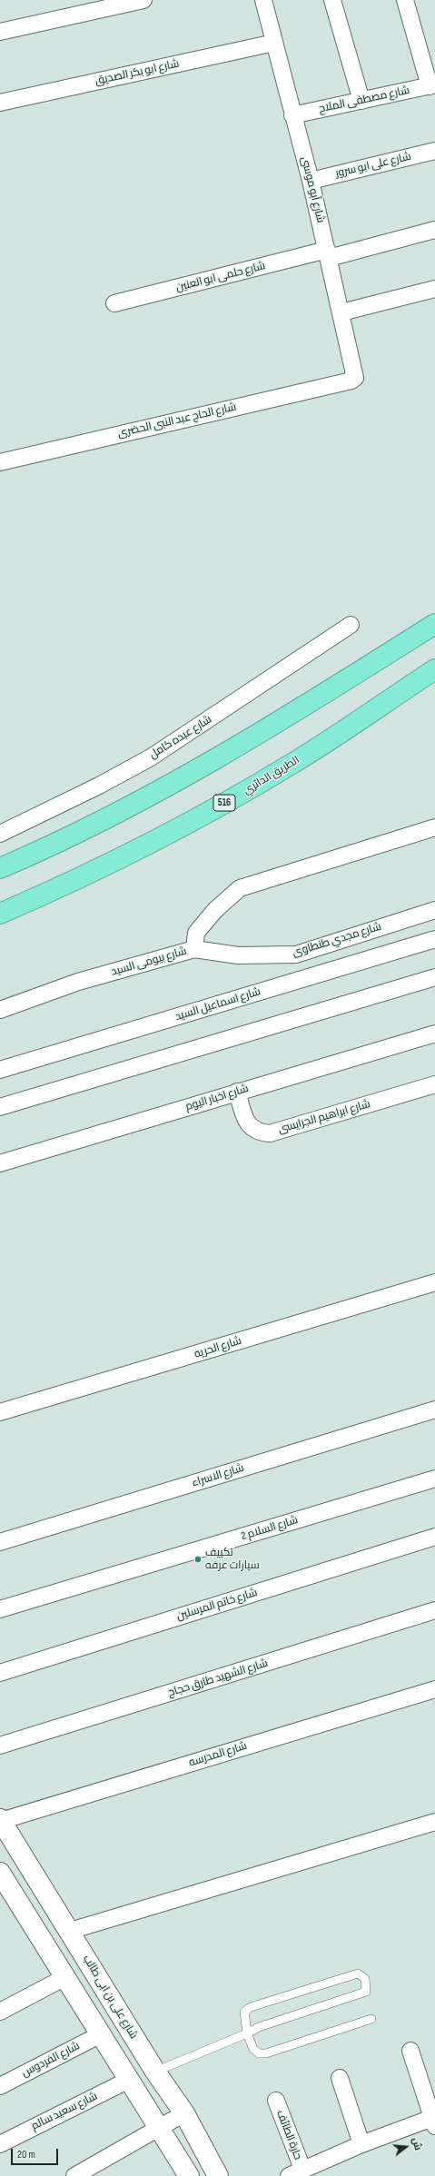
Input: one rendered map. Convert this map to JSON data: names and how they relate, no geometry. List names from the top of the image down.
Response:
{
  "streets": {
    "highway": ["الطريق الدائري", "516"],
    "street": [
      "شارع ابو بكر الصديق",
      "شارع مصطفى الملاح",
      "شارع على ابو سرور",
      "شارع أبو موسى",
      "شارع حلمى ابو العنين",
      "شارع الحاج عبد النبى الحضرى",
      "شارع عبده كامل",
      "شارع مجدي طنطاوى",
      "شارع بيومى السيد",
      "شارع اسماعيل السيد",
      "شارع اخبار اليوم",
      "شارع ابراهيم الجرايسى",
      "شارع الحريه",
      "شارع الاسراء",
      "شارع السلام 2",
      "شارع خاتم المرسلين",
      "شارع الشهيد طارق حجاج",
      "شارع المدرسه",
      "شارع على بن ابى طالب",
      "شارع الفردوس",
      "شارع سعيد سالم",
      "حارة الطائف"
    ]
  },
  "crossings": [
    ["شارع ابو بكر الصديق", "شارع أبو موسى"],
    ["شارع مصطفى الملاح", "شارع أبو موسى"],
    ["شارع على ابو سرور", "شارع أبو موسى"],
    ["شارع أبو موسى", "شارع حلمى ابو العنين"],
    ["شارع أبو موسى", "شارع الحاج عبد النبى الحضرى"],
    ["شارع مجدي طنطاوى", "شارع بيومى السيد"],
    ["شارع اخبار اليوم", "شارع ابراهيم الجرايسى"],
    ["شارع المدرسه", "شارع على بن ابى طالب"]
  ],
  "places": ["تكييف سيارات عرفه"],
  "scale_bar": "20 m",
  "north": "right"
}
